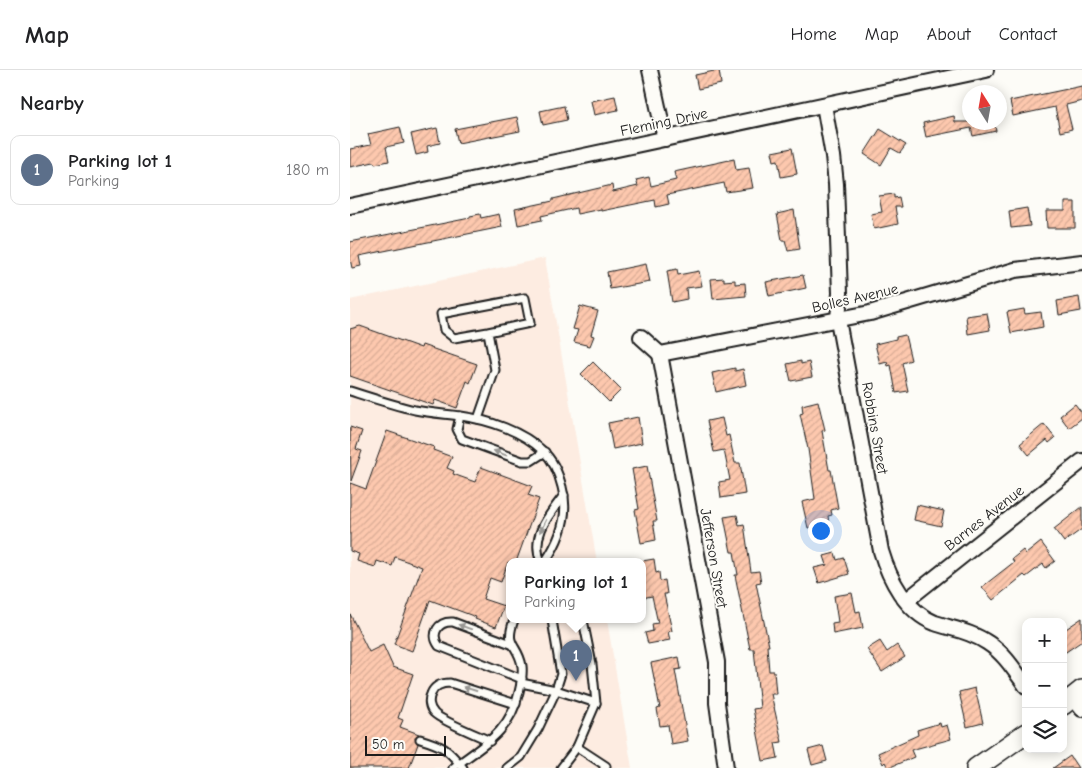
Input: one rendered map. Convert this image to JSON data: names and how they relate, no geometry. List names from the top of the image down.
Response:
{
  "streets": {
    "street": [
      "Fleming Drive",
      "Bolles Avenue",
      "Robbins Street",
      "Barnes Avenue",
      "Jefferson Street"
    ]
  },
  "crossings": [
    ["Fleming Drive", "Robbins Street"],
    ["Bolles Avenue", "Robbins Street"],
    ["Bolles Avenue", "Jefferson Street"],
    ["Robbins Street", "Barnes Avenue"]
  ],
  "scale_bar": "50 m",
  "north": "top",
  "page": {
    "header": "Map",
    "nav": [
      "Home",
      "Map",
      "About",
      "Contact"
    ],
    "heading": "Nearby",
    "list": [
      {
        "mark": "1",
        "name": "Parking lot 1",
        "note": "Parking",
        "value": "180 m"
      }
    ],
    "popup": ["Parking lot 1", "Parking"],
    "map_buttons": ["+", "−"],
    "pins": "1",
    "scale": "50 m"
  }
}
